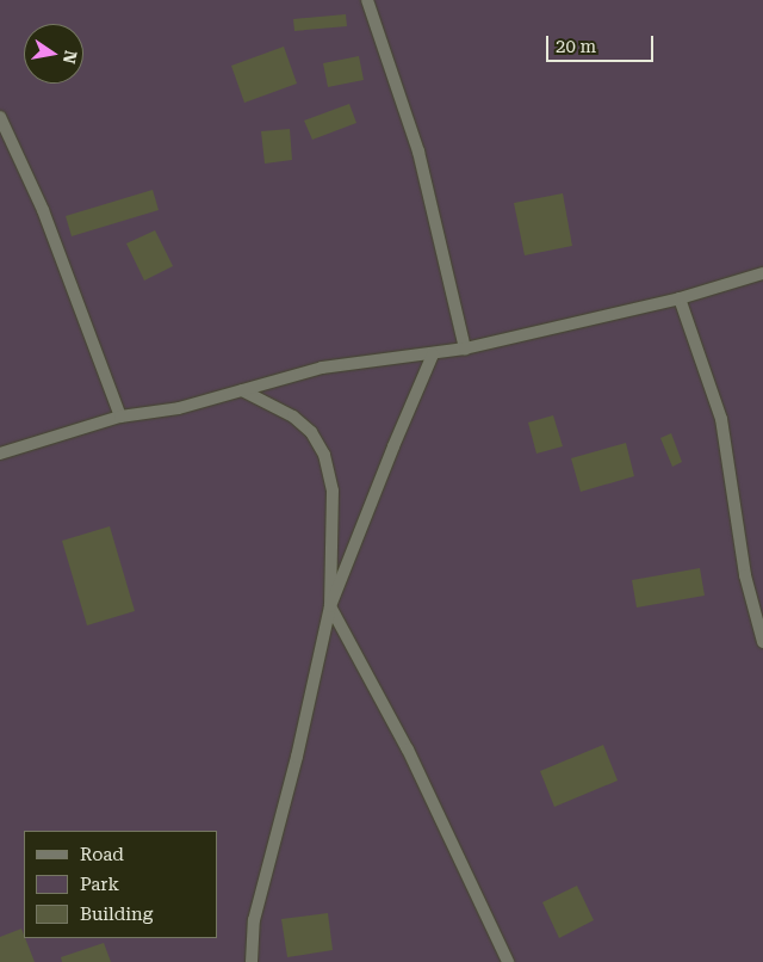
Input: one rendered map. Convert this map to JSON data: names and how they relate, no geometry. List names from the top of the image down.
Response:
{
  "legend": ["Road", "Park", "Building"],
  "scale_bar": "20 m",
  "north": "right"
}
